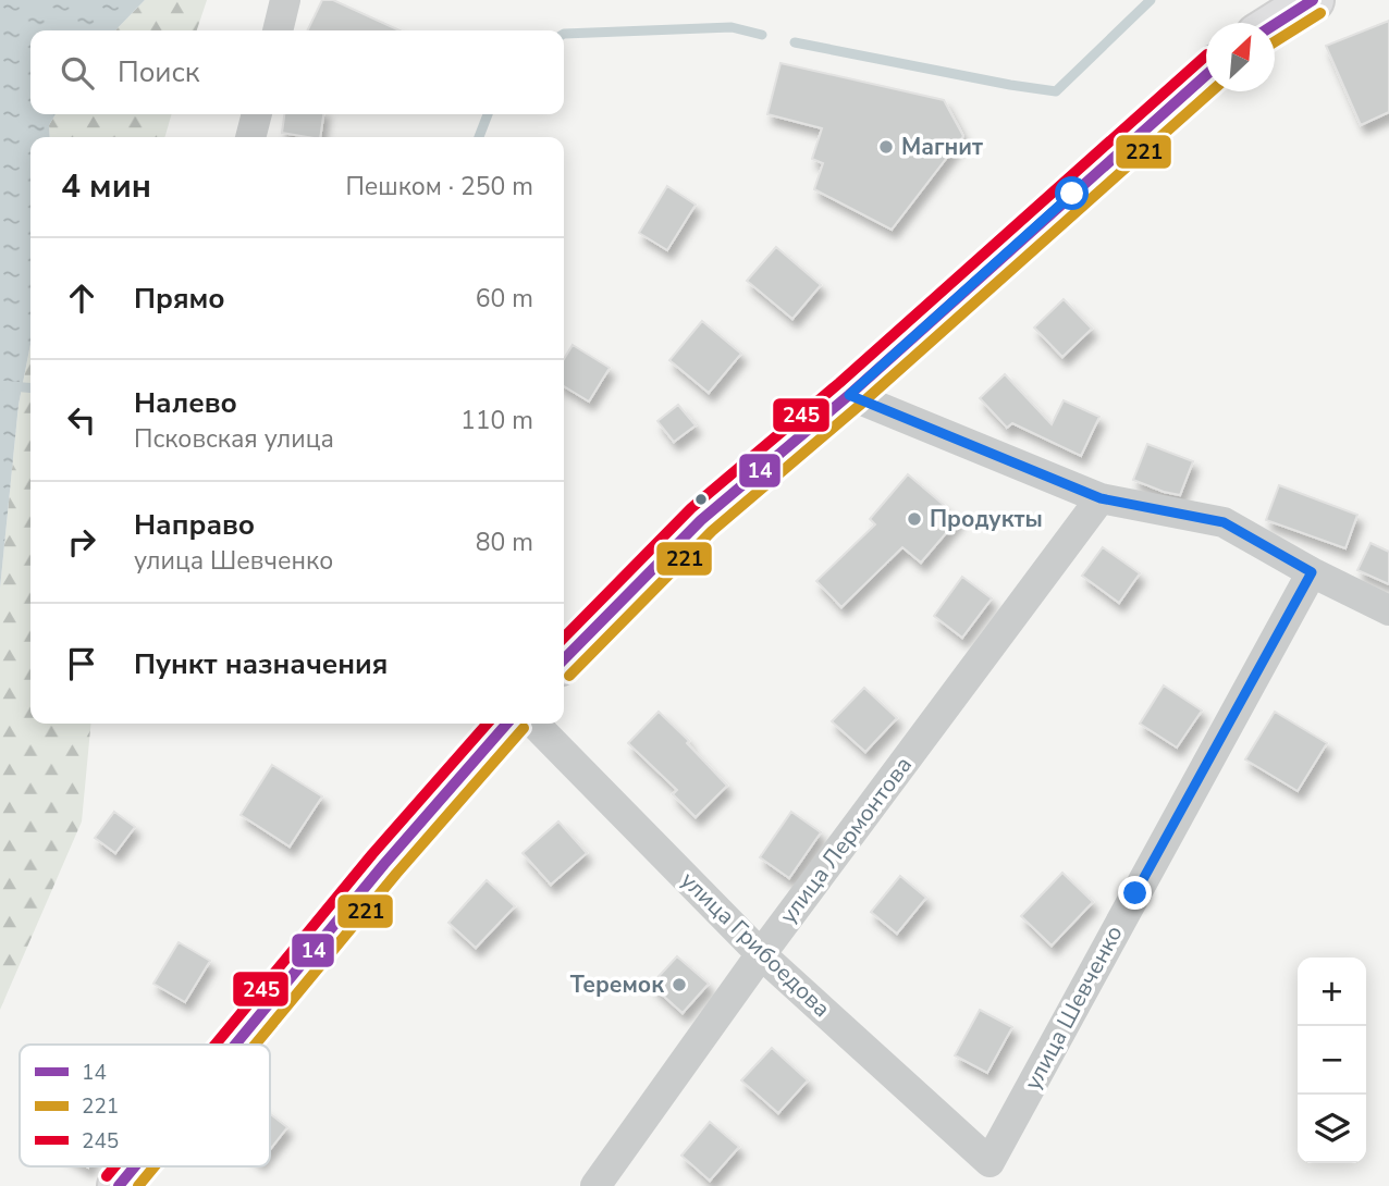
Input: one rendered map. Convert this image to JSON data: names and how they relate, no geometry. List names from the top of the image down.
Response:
{
  "streets": {
    "street": ["улица Лермонтова", "улица Грибоедова", "улица Шевченко"]
  },
  "crossings": [
    ["улица Лермонтова", "улица Грибоедова"],
    ["улица Грибоедова", "улица Шевченко"]
  ],
  "places": ["Магнит", "Продукты", "Теремок"],
  "lines": ["transit line 14", "transit line 221", "transit line 245"],
  "legend": ["14", "221", "245"],
  "north": "top right",
  "page": {
    "search": "Поиск",
    "heading": ["4 мин", "Пешком · 250 m"],
    "list": [
      ["Прямо", "60 m"],
      ["Налево", "Псковская улица", "110 m"],
      ["Направо", "улица Шевченко", "80 m"],
      "Пункт назначения"
    ],
    "map_buttons": ["+", "−"]
  }
}
